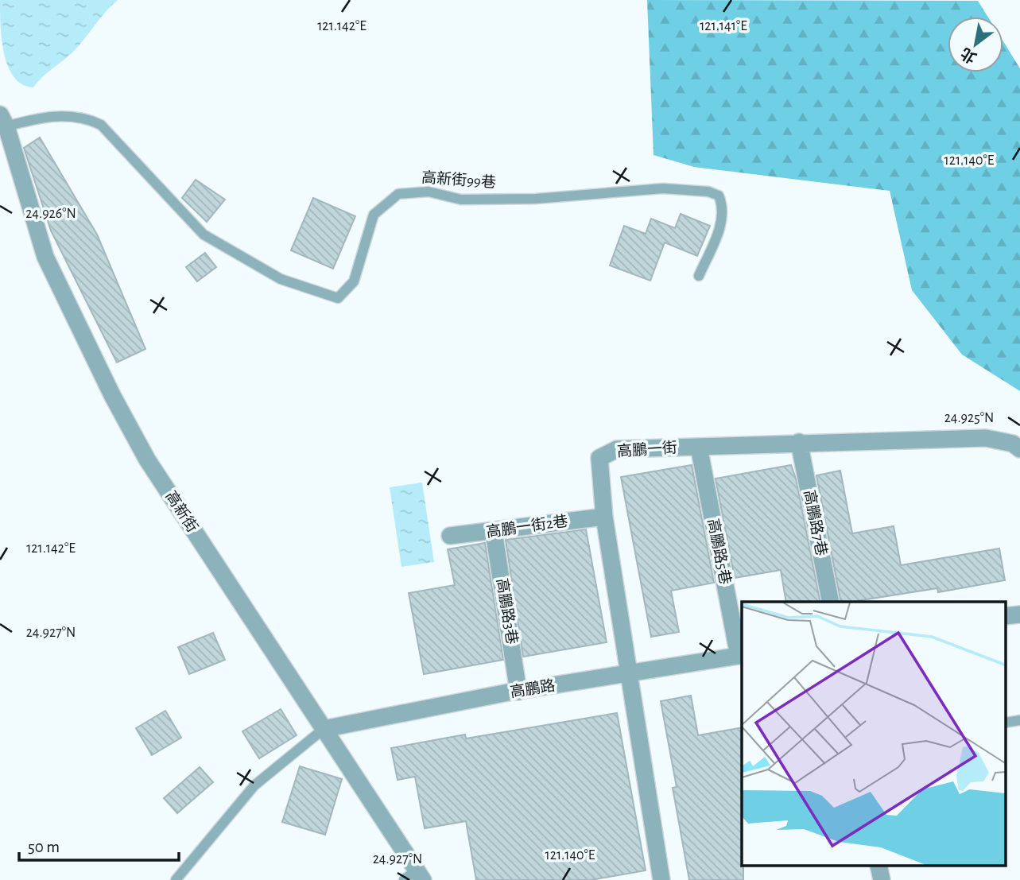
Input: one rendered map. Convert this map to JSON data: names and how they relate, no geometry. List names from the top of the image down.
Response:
{
  "streets": {
    "street": [
      "高鵬一街",
      "高新街",
      "高鵬路7巷",
      "高鵬一街2巷",
      "高鵬路5巷",
      "高鵬路3巷",
      "高鵬路"
    ],
    "lane": ["高新街99巷"]
  },
  "crossings": [
    ["高新街99巷", "高新街"],
    ["高鵬一街", "高鵬路7巷"],
    ["高鵬一街", "高鵬一街2巷"],
    ["高鵬一街", "高鵬路5巷"],
    ["高鵬一街", "高鵬路"],
    ["高新街", "高鵬路"],
    ["高鵬一街2巷", "高鵬路3巷"],
    ["高鵬路5巷", "高鵬路"],
    ["高鵬路3巷", "高鵬路"]
  ],
  "scale_bar": "50 m",
  "north": "bottom left",
  "coordinates": [
    "121.142°E",
    "121.141°E",
    "121.140°E",
    "24.926°N",
    "24.925°N",
    "24.927°N"
  ]
}
